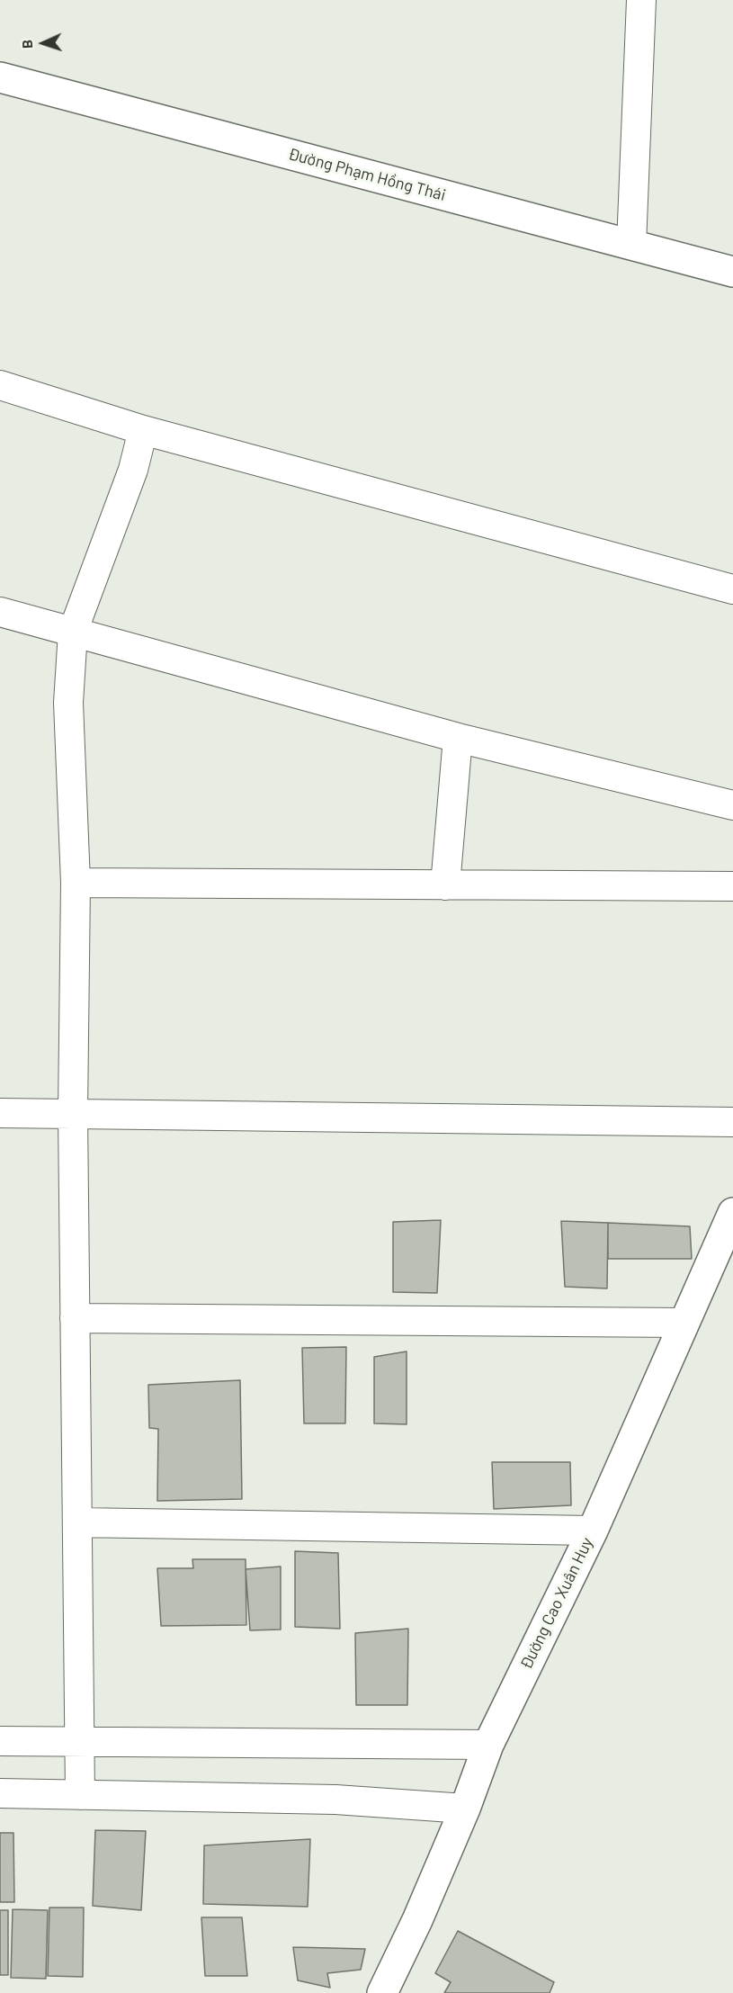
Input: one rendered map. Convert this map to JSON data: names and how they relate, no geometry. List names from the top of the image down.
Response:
{
  "streets": {
    "street": ["Đường Phạm Hồng Thái", "Đường Cao Xuân Huy"]
  },
  "north": "left"
}
